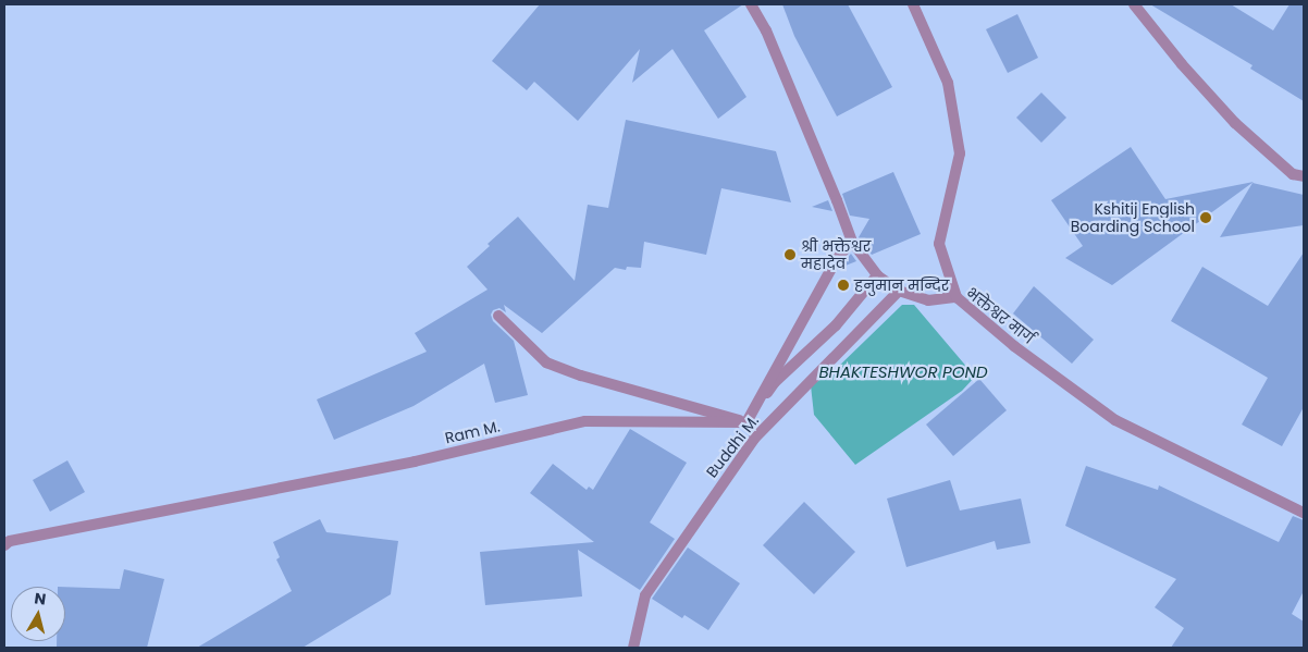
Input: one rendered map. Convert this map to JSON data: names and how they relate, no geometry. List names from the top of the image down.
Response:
{
  "streets": {
    "street": ["भक्तेश्वर मार्ग", "Ram M.", "Buddhi M."]
  },
  "crossings": [
    ["भक्तेश्वर मार्ग", "Buddhi M."]
  ],
  "water": ["BHAKTESHWOR POND"],
  "places": ["Kshitij English Boarding School", "श्री भक्तेश्वर महादेव", "हनुमान मन्दिर"],
  "north": "top"
}
